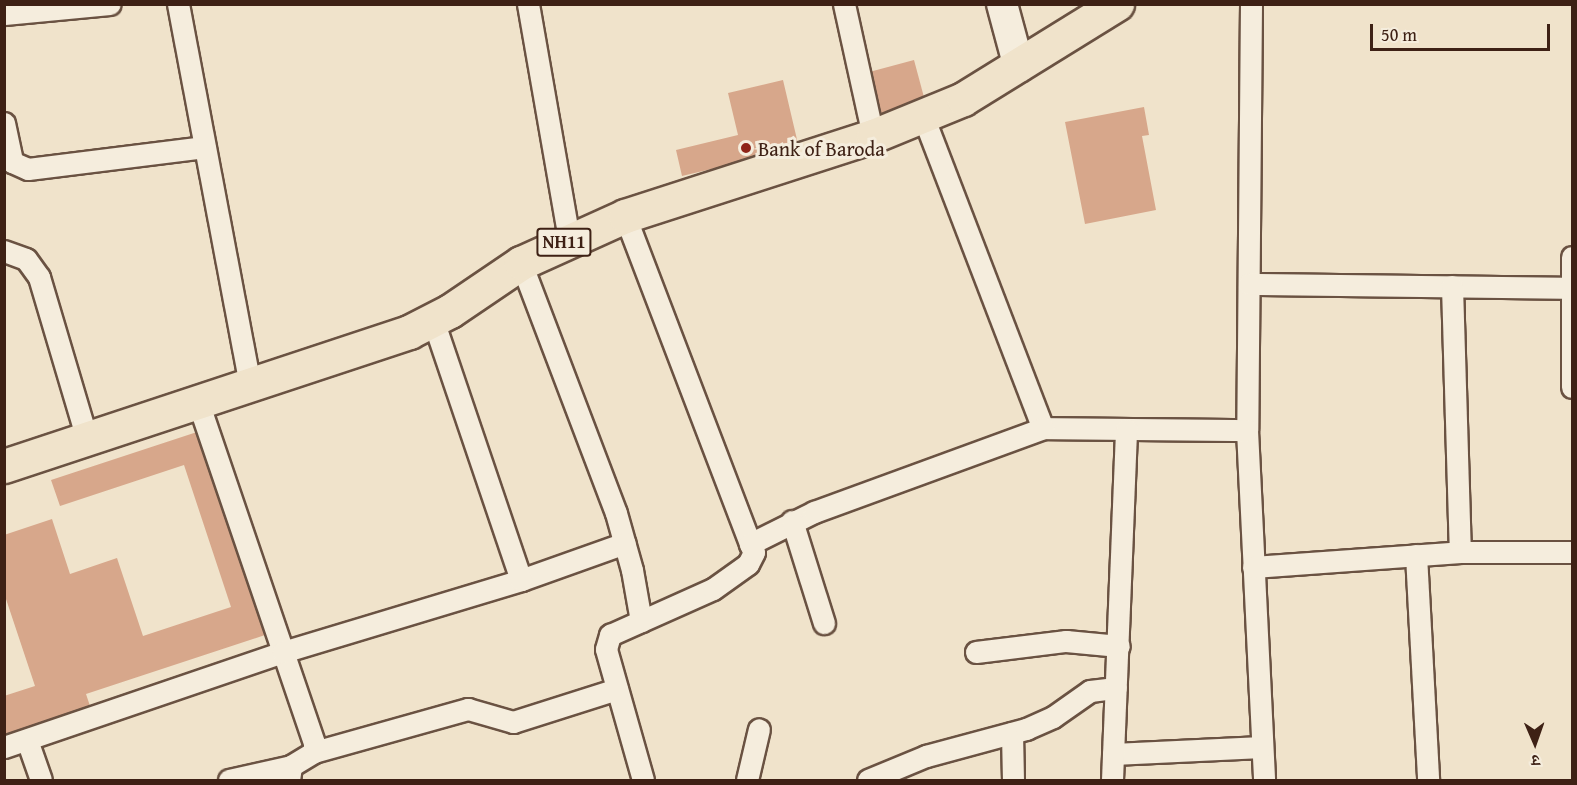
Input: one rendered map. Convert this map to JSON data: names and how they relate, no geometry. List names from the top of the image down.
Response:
{
  "streets": {
    "highway": ["NH11"]
  },
  "places": ["Bank of Baroda"],
  "scale_bar": "50 m",
  "north": "bottom"
}
